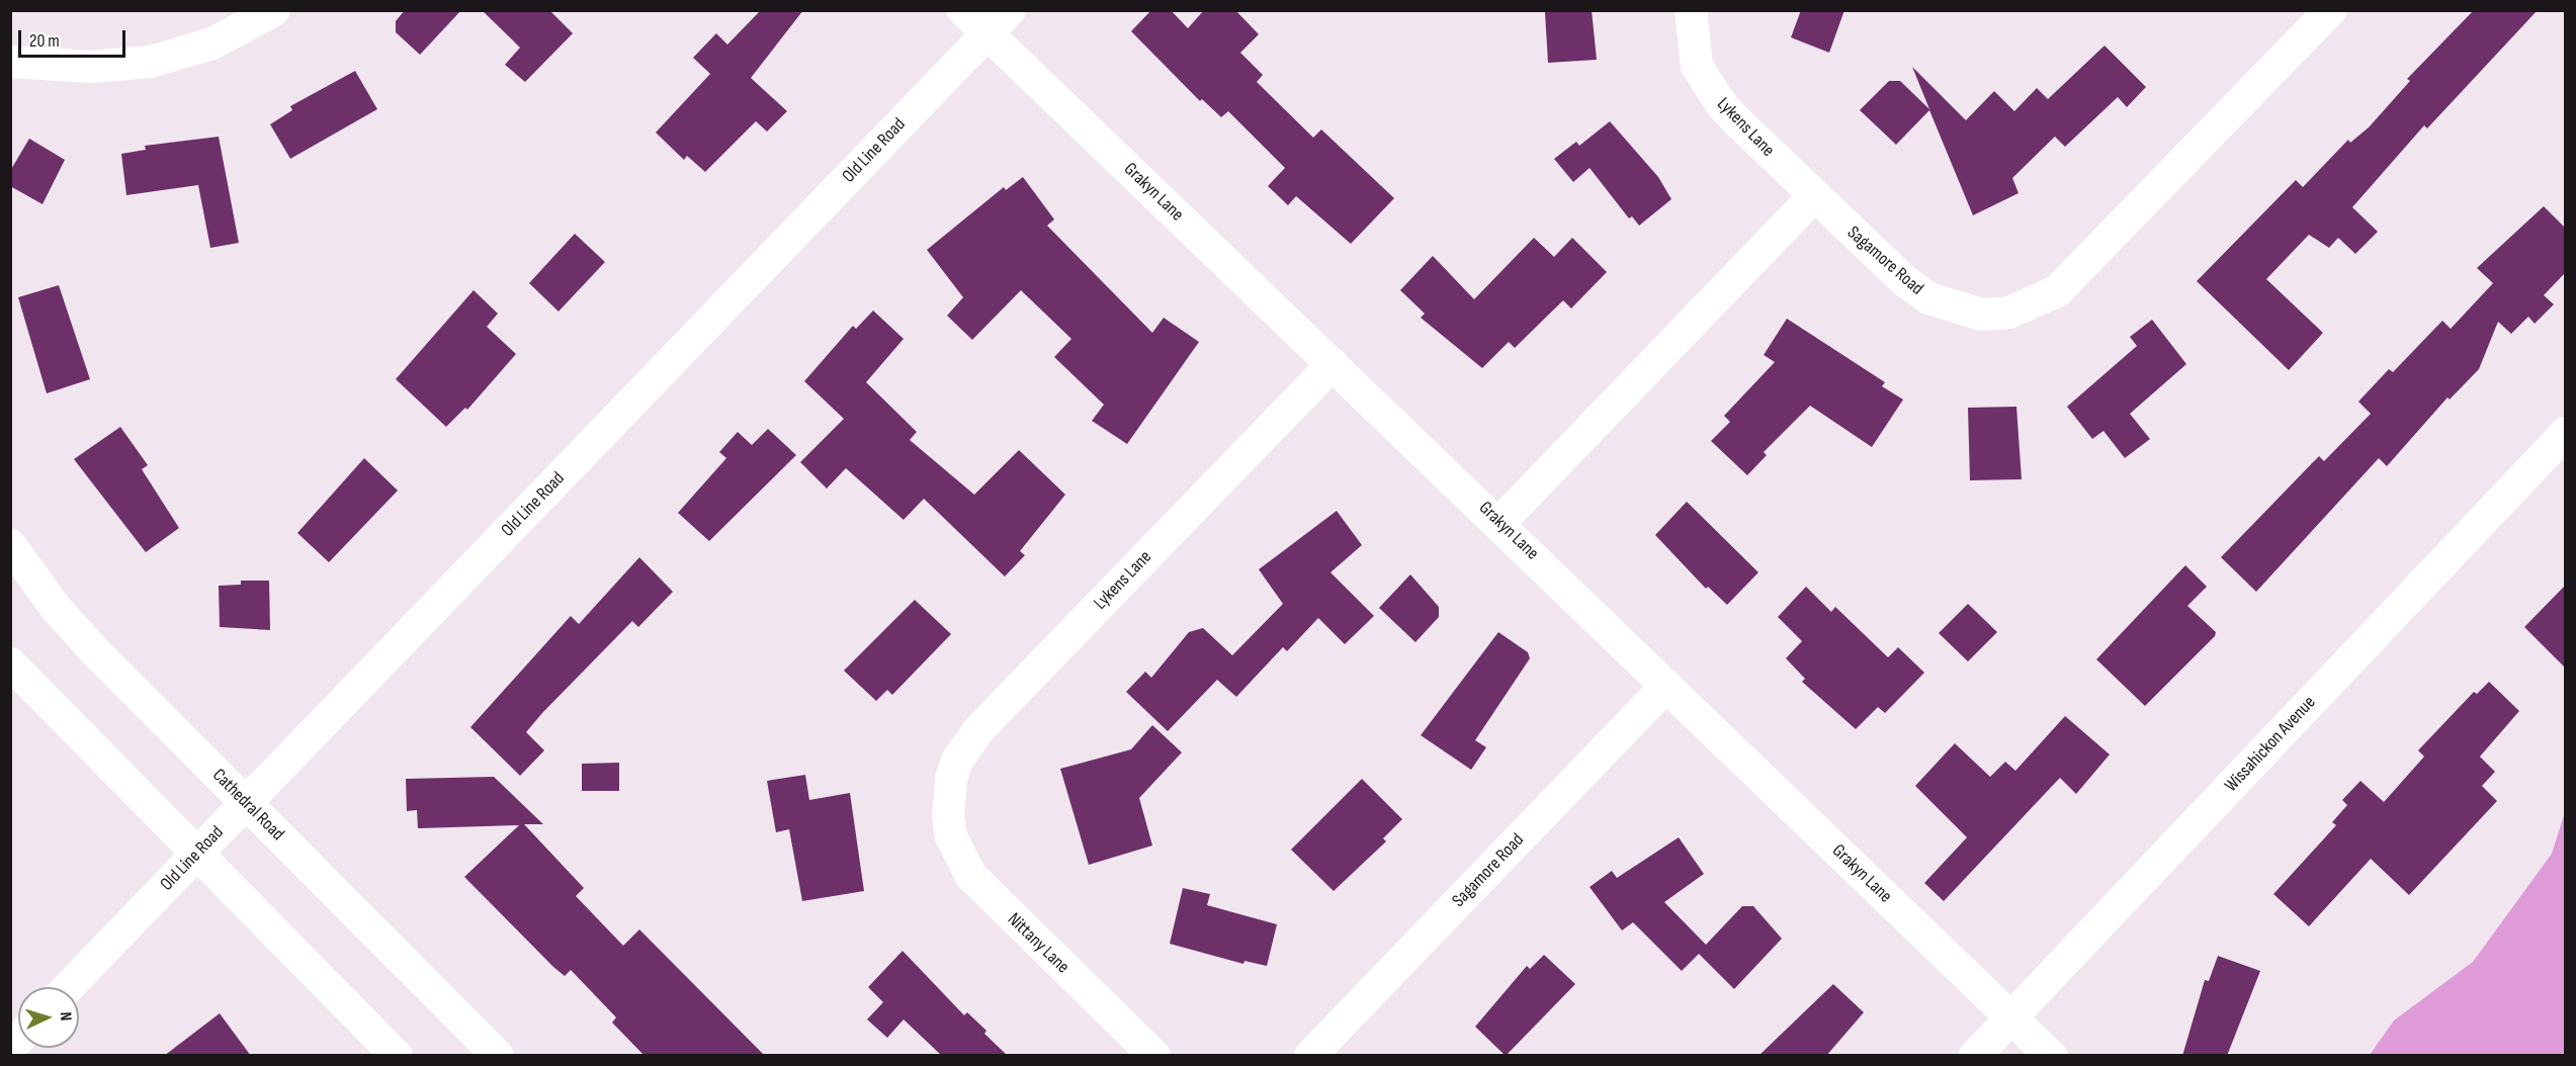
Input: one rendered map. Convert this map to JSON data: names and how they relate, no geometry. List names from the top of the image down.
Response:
{
  "streets": {
    "street": [
      "Lykens Lane",
      "Old Line Road",
      "Grakyn Lane",
      "Sagamore Road",
      "Wissahickon Avenue",
      "Cathedral Road",
      "Nittany Lane"
    ]
  },
  "crossings": [
    ["Lykens Lane", "Grakyn Lane"],
    ["Lykens Lane", "Sagamore Road"],
    ["Lykens Lane", "Nittany Lane"],
    ["Old Line Road", "Grakyn Lane"],
    ["Old Line Road", "Cathedral Road"],
    ["Grakyn Lane", "Sagamore Road"],
    ["Grakyn Lane", "Wissahickon Avenue"]
  ],
  "scale_bar": "20 m",
  "north": "right"
}
